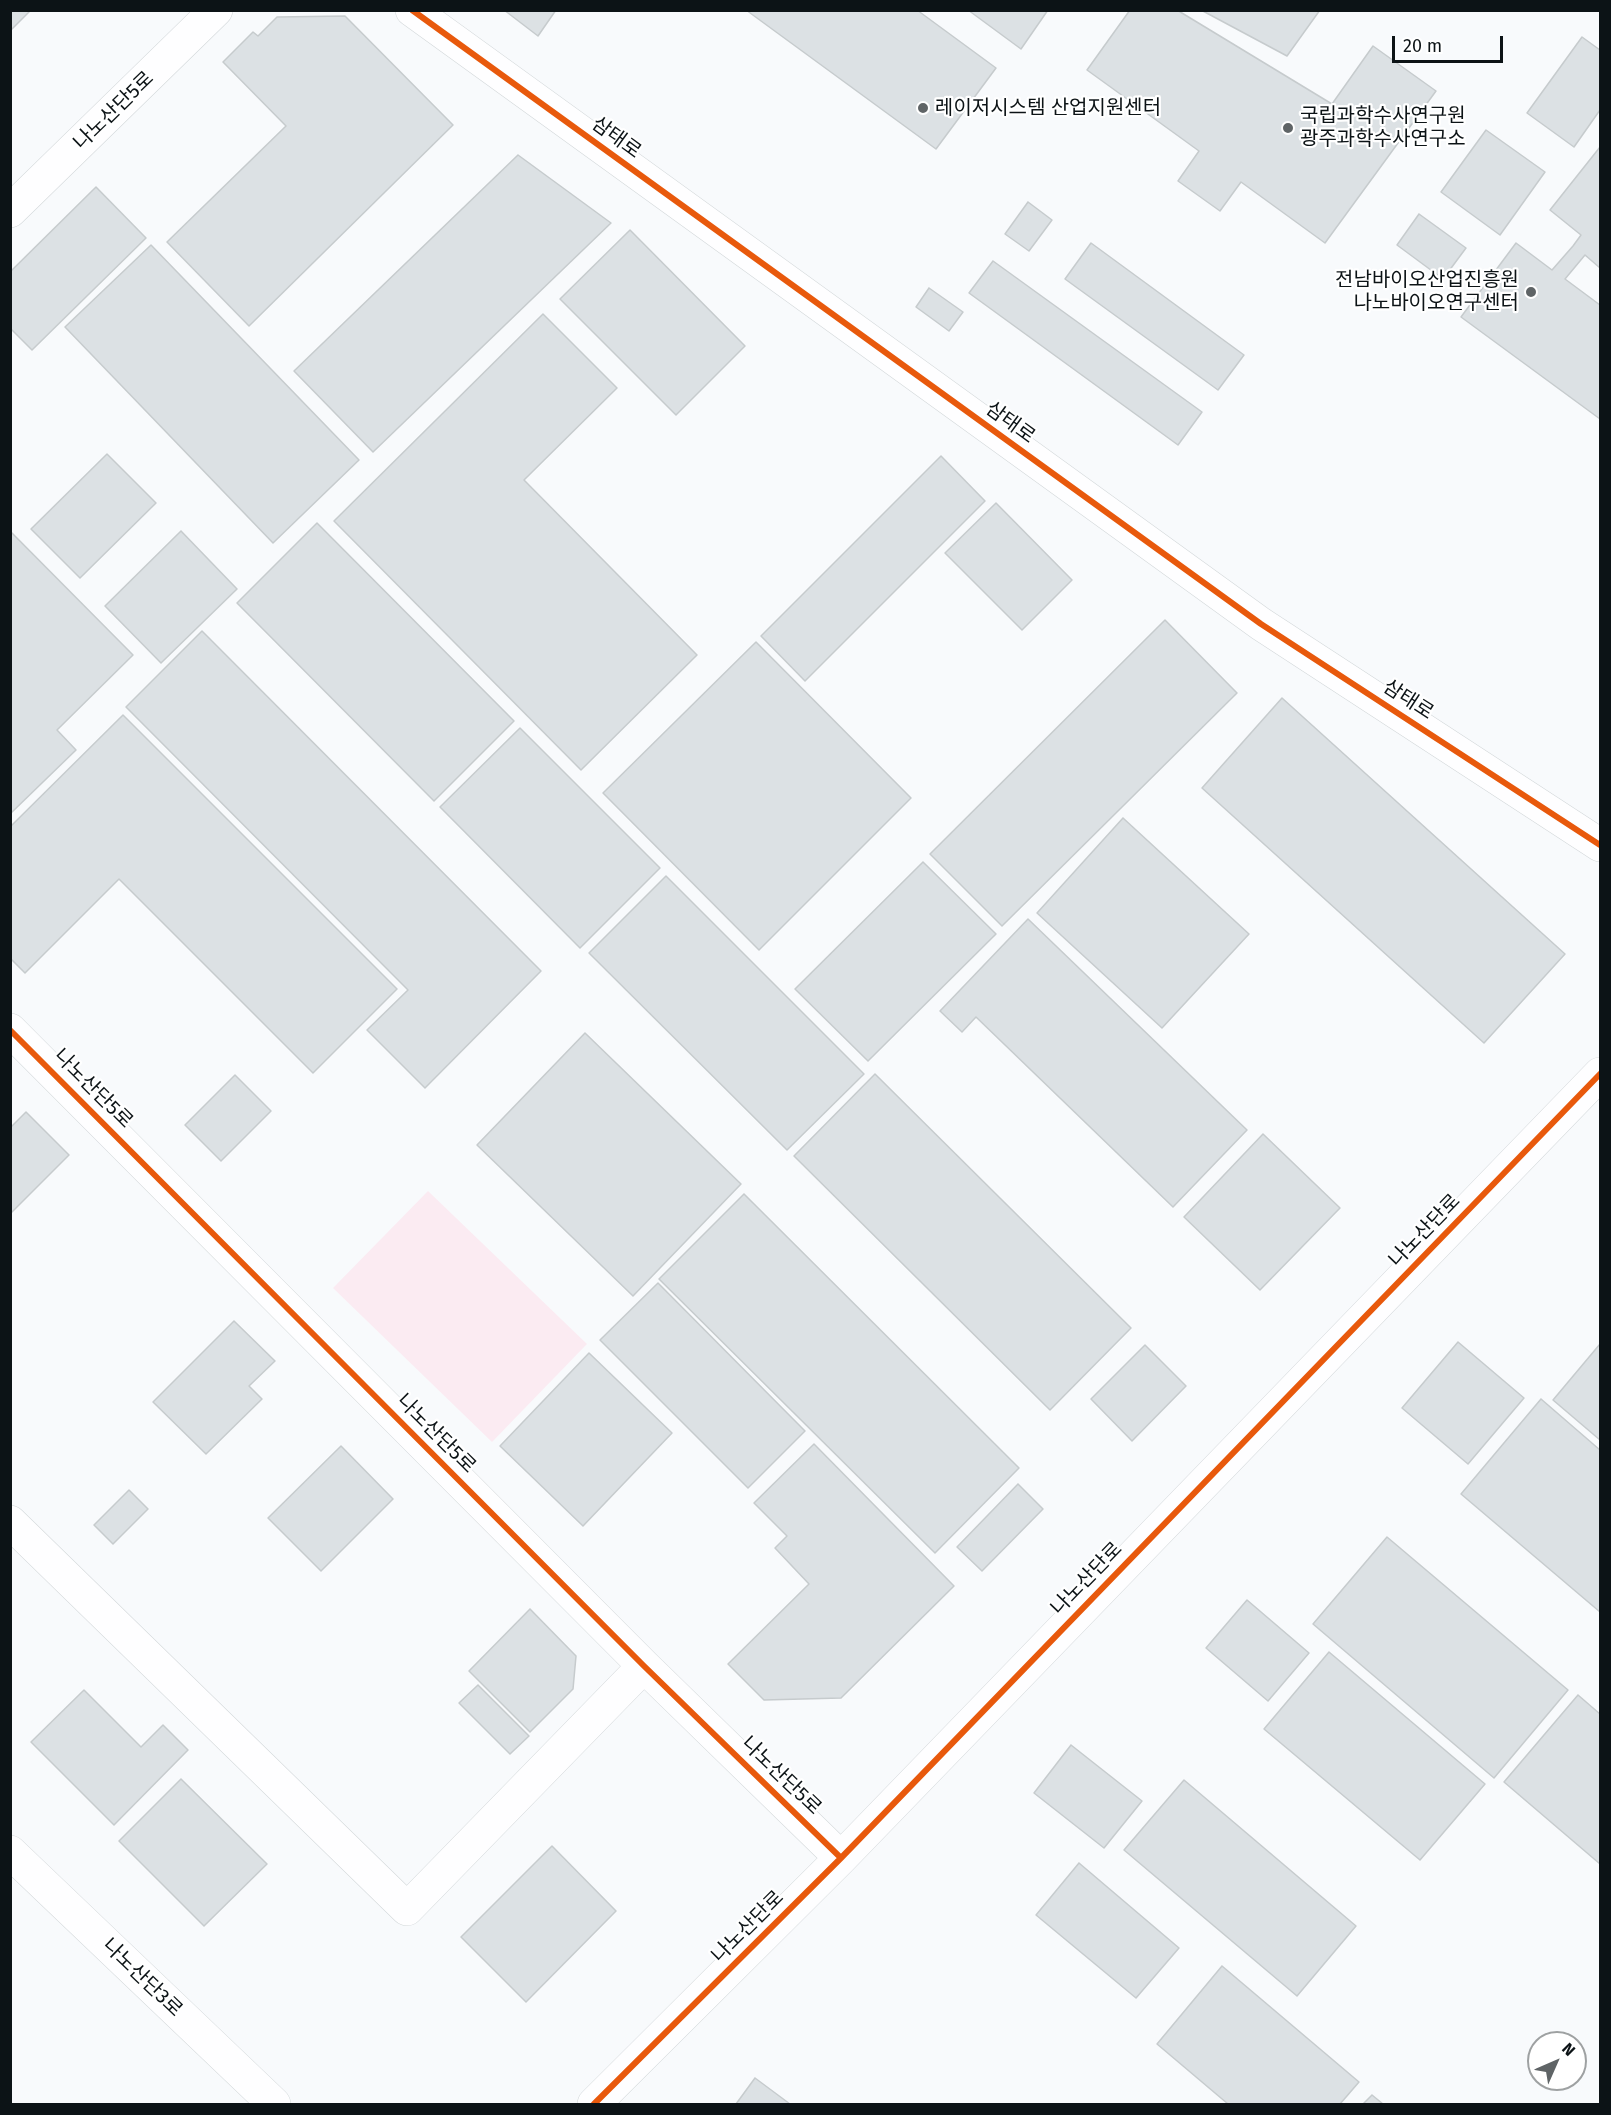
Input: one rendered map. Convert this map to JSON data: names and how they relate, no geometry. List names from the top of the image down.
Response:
{
  "streets": {
    "street": [
      "나노산단5로",
      "삼태로",
      "나노산단로",
      "나노산단3로"
    ]
  },
  "crossings": [
    ["나노산단5로", "나노산단로"]
  ],
  "places": ["레이저시스템 산업지원센터", "국립과학수사연구원 광주과학수사연구소", "전남바이오산업진흥원 나노바이오연구센터"],
  "scale_bar": "20 m",
  "north": "top right"
}
